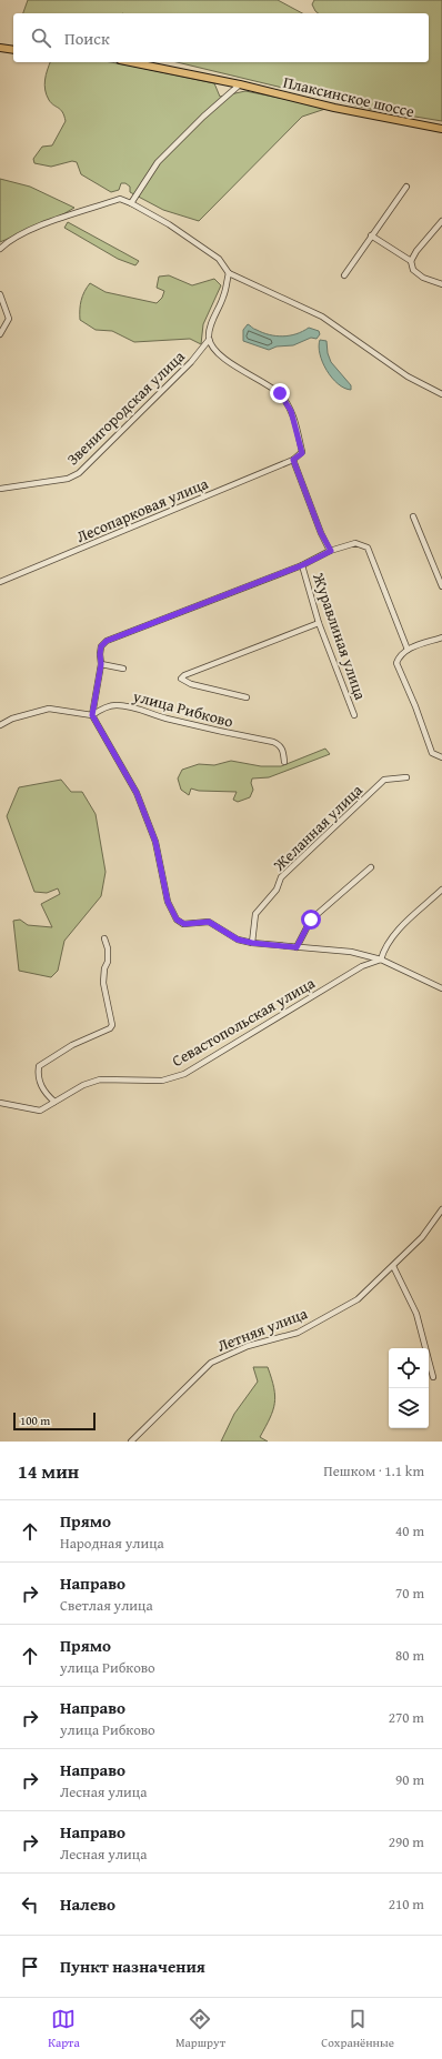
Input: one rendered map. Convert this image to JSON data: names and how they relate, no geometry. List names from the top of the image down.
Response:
{
  "streets": {
    "main road": ["Плаксинское шоссе"],
    "street": [
      "Звенигородская улица",
      "Лесопарковая улица",
      "Журавлиная улица",
      "улица Рибково",
      "Желанная улица",
      "Севастопольская улица",
      "Летняя улица"
    ]
  },
  "scale_bar": "100 m",
  "page": {
    "search": "Поиск",
    "scale": "100 m",
    "heading": ["14 мин", "Пешком · 1.1 km"],
    "list": [
      ["Прямо", "Народная улица", "40 m"],
      ["Направо", "Светлая улица", "70 m"],
      ["Прямо", "улица Рибково", "80 m"],
      ["Направо", "улица Рибково", "270 m"],
      ["Направо", "Лесная улица", "90 m"],
      ["Направо", "Лесная улица", "290 m"],
      ["Налево", "210 m"],
      "Пункт назначения"
    ],
    "nav": ["Карта", "Маршрут", "Сохранённые"]
  }
}
